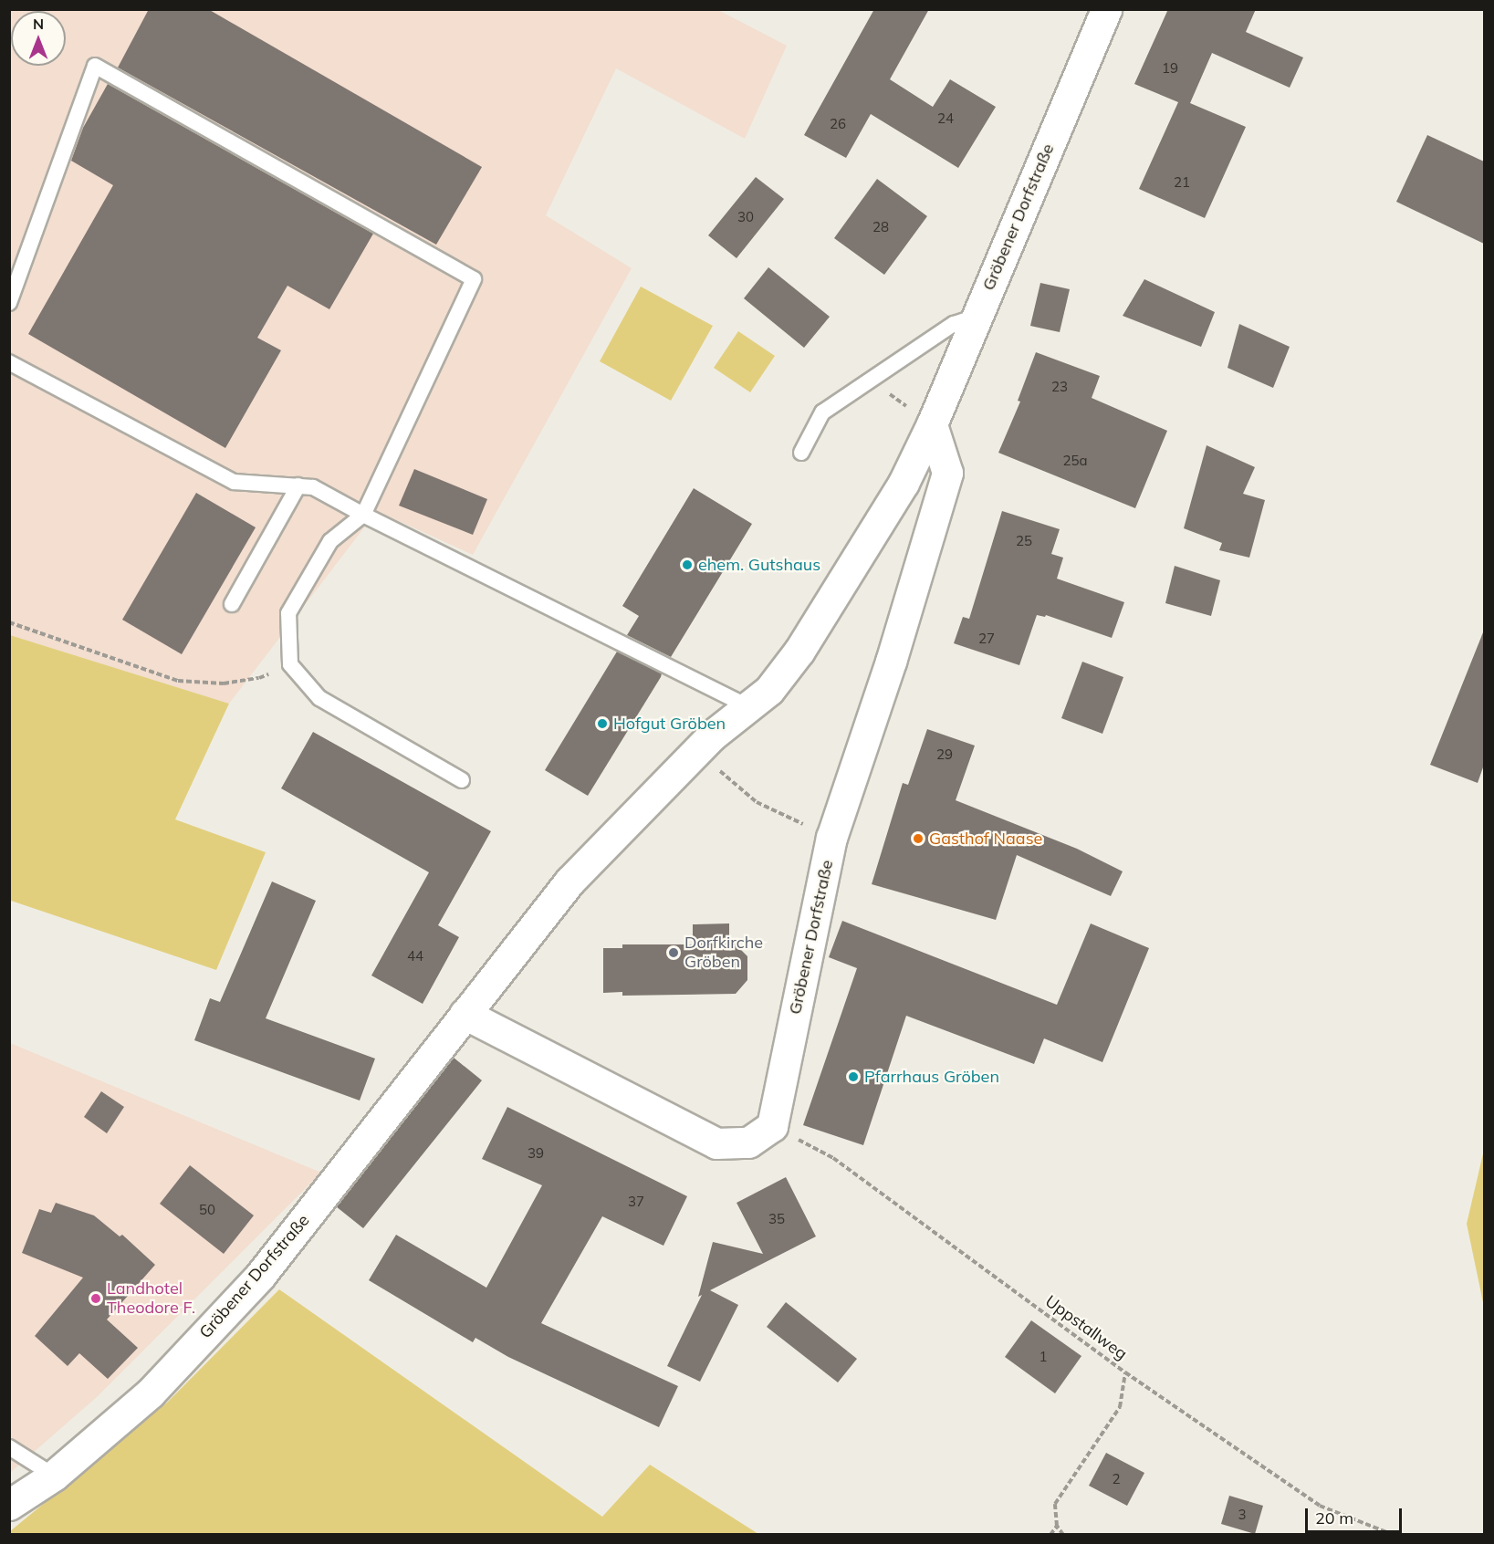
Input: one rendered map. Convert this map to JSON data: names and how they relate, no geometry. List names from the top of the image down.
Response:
{
  "streets": {
    "street": ["Gröbener Dorfstraße"],
    "path": ["Uppstallweg"]
  },
  "crossings": [
    ["Gröbener Dorfstraße", "Uppstallweg"]
  ],
  "places": [
    "ehem. Gutshaus",
    "Hofgut Gröben",
    "Gasthof Naase",
    "Dorfkirche Gröben",
    "Pfarrhaus Gröben",
    "Landhotel Theodore F."
  ],
  "house_numbers": [
    "19",
    "24",
    "26",
    "21",
    "30",
    "28",
    "23",
    "25a",
    "25",
    "27",
    "29",
    "44",
    "39",
    "37",
    "50",
    "35",
    "1",
    "2",
    "3"
  ],
  "scale_bar": "20 m",
  "north": "top"
}
